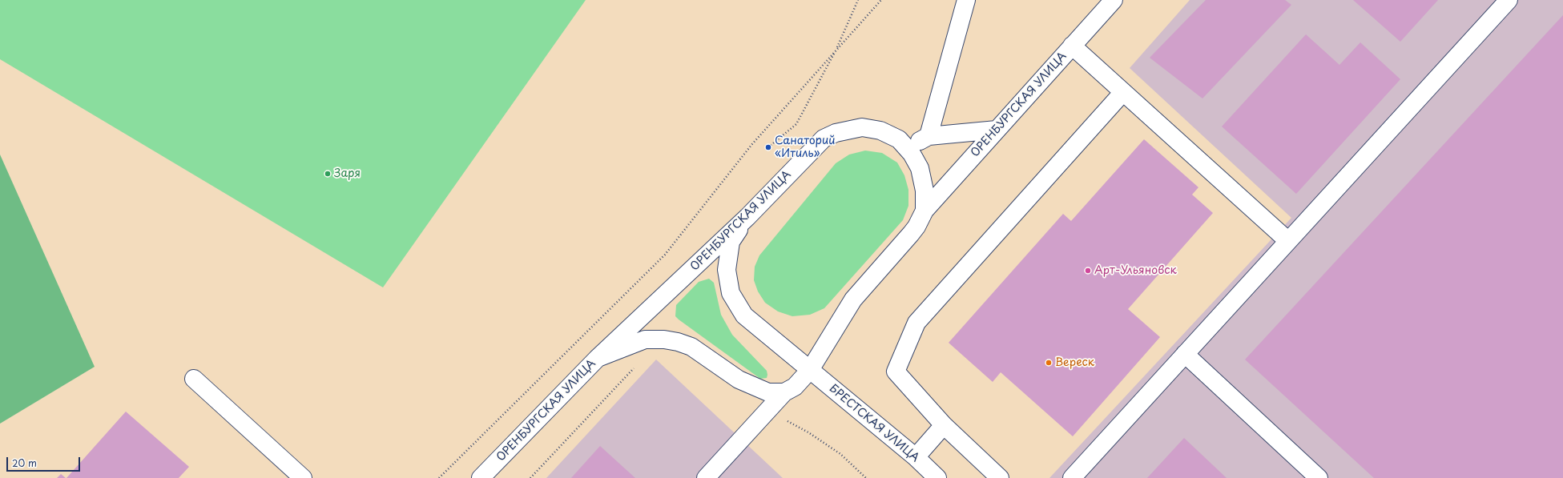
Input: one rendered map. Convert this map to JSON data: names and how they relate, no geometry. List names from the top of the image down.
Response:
{
  "streets": {
    "street": ["ОРЕНБУРГСКАЯ УЛИЦА", "БРЕСТСКАЯ УЛИЦА"]
  },
  "crossings": [
    ["ОРЕНБУРГСКАЯ УЛИЦА", "БРЕСТСКАЯ УЛИЦА"]
  ],
  "places": [
    "Санаторий «Итиль»",
    "Заря",
    "Арт-Ульяновск",
    "Вереск"
  ],
  "scale_bar": "20 m"
}
